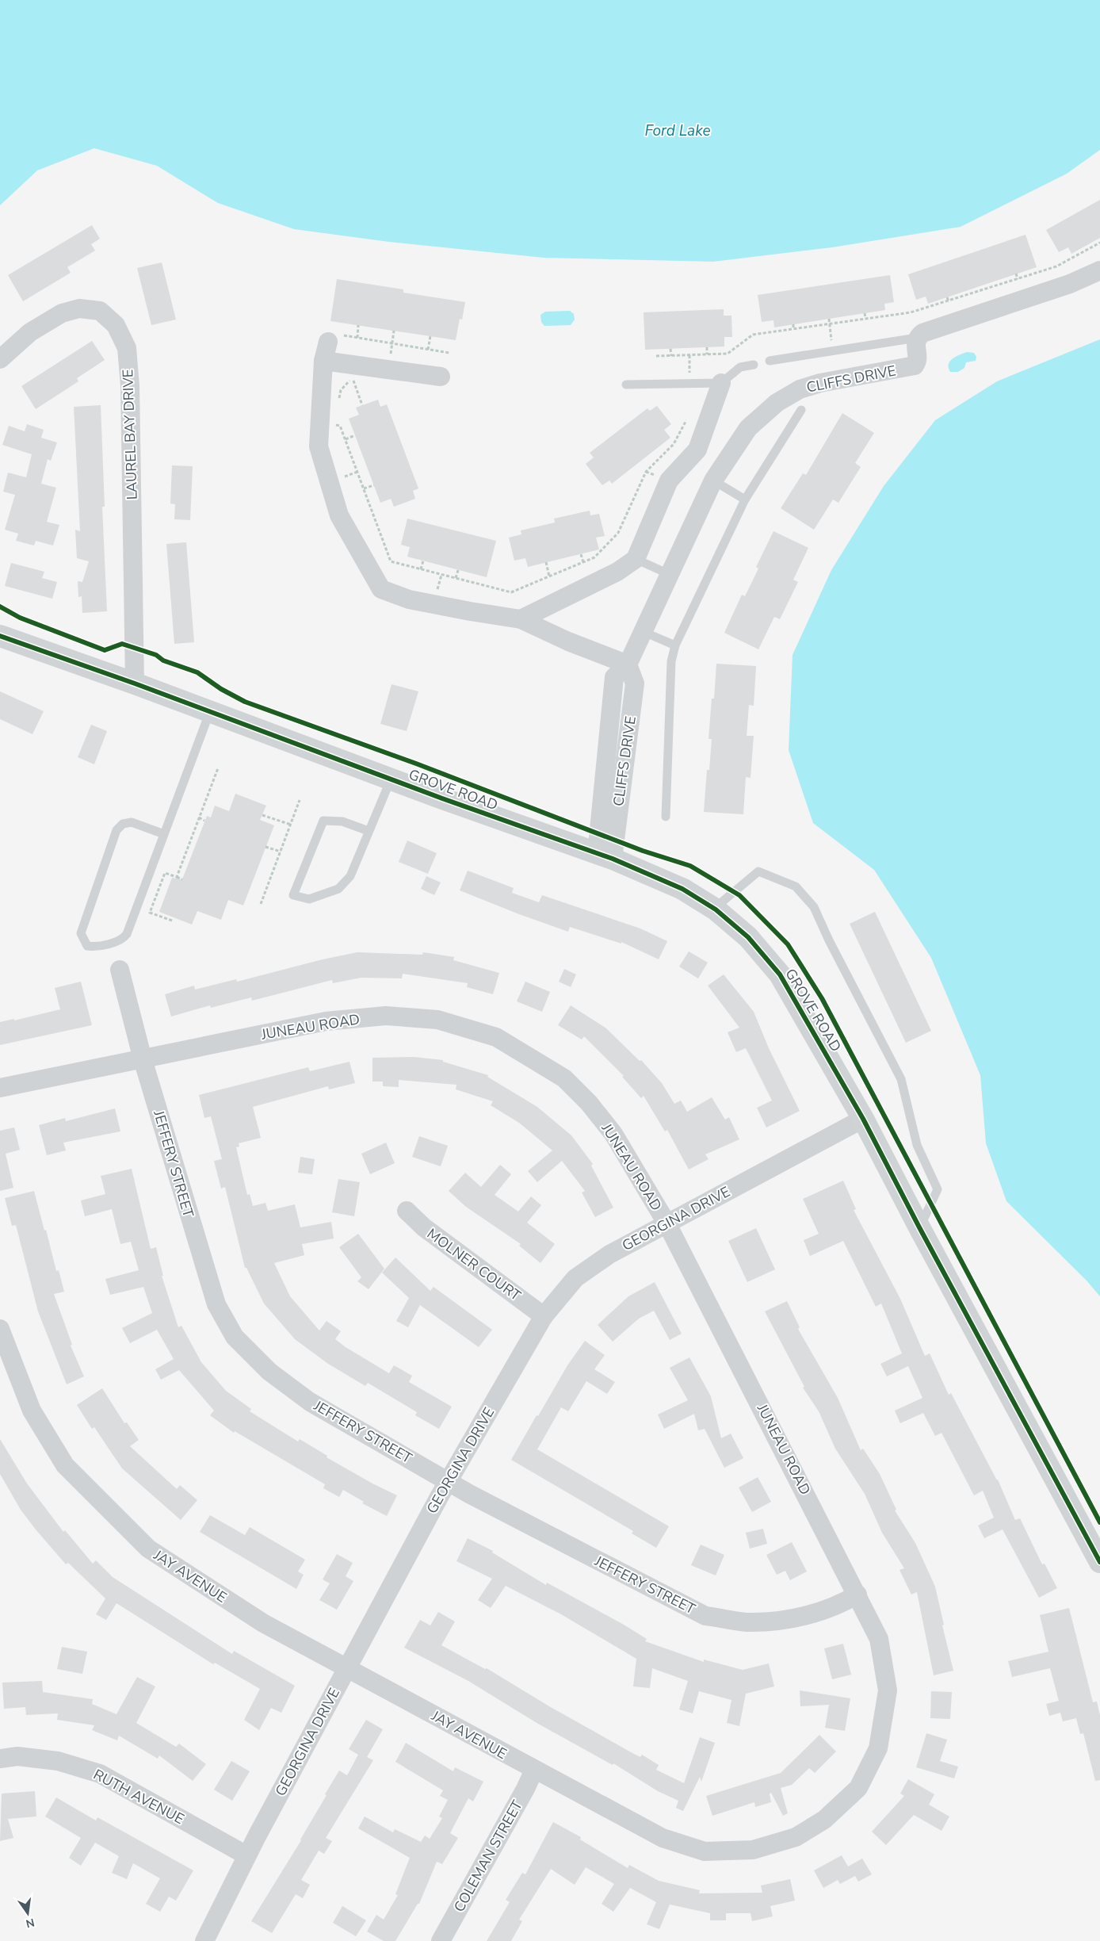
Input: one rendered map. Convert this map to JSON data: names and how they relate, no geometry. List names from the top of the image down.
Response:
{
  "streets": {
    "main road": ["GROVE ROAD"],
    "street": [
      "CLIFFS DRIVE",
      "LAUREL BAY DRIVE",
      "JUNEAU ROAD",
      "JEFFERY STREET",
      "GEORGINA DRIVE",
      "MOLNER COURT",
      "JAY AVENUE",
      "RUTH AVENUE",
      "COLEMAN STREET"
    ]
  },
  "crossings": [
    ["CLIFFS DRIVE", "GROVE ROAD"],
    ["LAUREL BAY DRIVE", "GROVE ROAD"],
    ["GROVE ROAD", "GEORGINA DRIVE"],
    ["JUNEAU ROAD", "JEFFERY STREET"],
    ["JUNEAU ROAD", "GEORGINA DRIVE"],
    ["JUNEAU ROAD", "JAY AVENUE"],
    ["JEFFERY STREET", "GEORGINA DRIVE"],
    ["JEFFERY STREET", "JAY AVENUE"],
    ["GEORGINA DRIVE", "MOLNER COURT"],
    ["GEORGINA DRIVE", "JAY AVENUE"],
    ["GEORGINA DRIVE", "RUTH AVENUE"],
    ["JAY AVENUE", "COLEMAN STREET"]
  ],
  "water": ["Ford Lake"],
  "north": "bottom"
}
